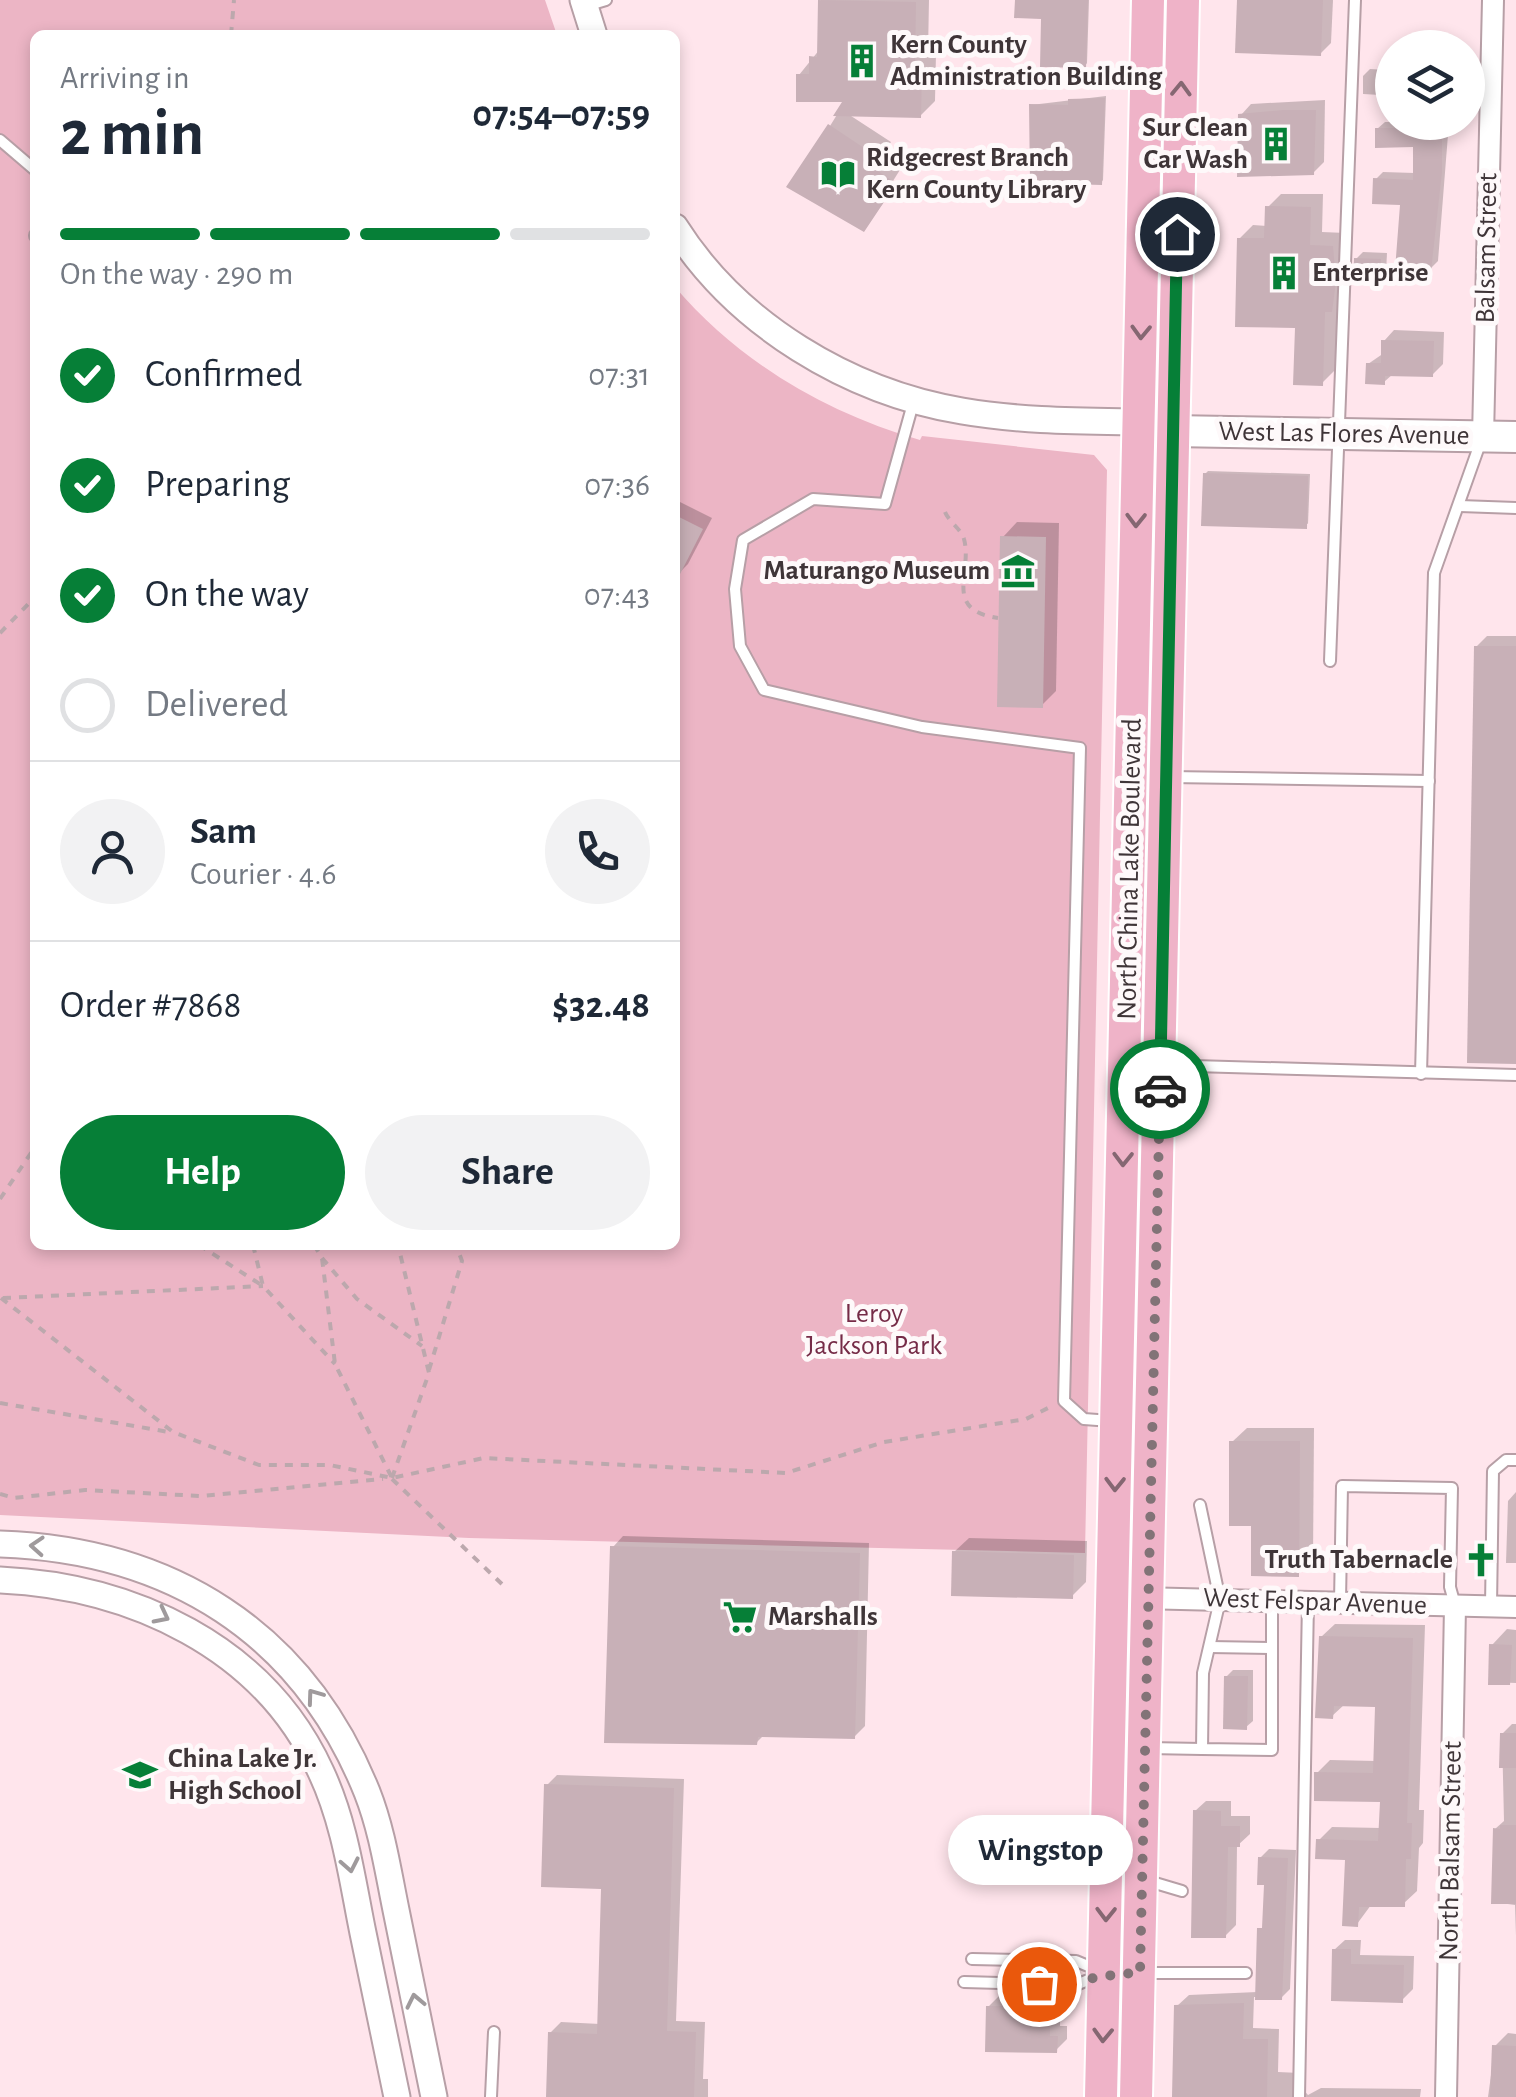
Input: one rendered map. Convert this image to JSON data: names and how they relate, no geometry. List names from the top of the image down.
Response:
{
  "streets": {
    "main road": ["West Las Flores Avenue", "North China Lake Boulevard"],
    "street": ["Balsam Street", "West Felspar Avenue", "North Balsam Street"]
  },
  "crossings": [
    ["Balsam Street", "West Las Flores Avenue"],
    ["West Las Flores Avenue", "North China Lake Boulevard"],
    ["North China Lake Boulevard", "West Felspar Avenue"],
    ["West Felspar Avenue", "North Balsam Street"]
  ],
  "parks": ["Leroy Jackson Park"],
  "places": {
    "building": ["Kern County Administration Building", "Sur Clean Car Wash", "Enterprise"],
    "library": ["Ridgecrest Branch Kern County Library"],
    "museum": ["Maturango Museum"],
    "church": ["Truth Tabernacle"],
    "supermarket": ["Marshalls"],
    "school or university": ["China Lake Jr. High School"],
    "other": ["Wingstop"]
  },
  "page": {
    "heading": ["2 min", "Arriving in", "07:54–07:59"],
    "panel": [
      "Sam",
      "Courier · 4.6",
      "Order #7868",
      "$32.48"
    ],
    "bar": "On the way · 290 m",
    "list": [
      ["Confirmed", "07:31"],
      ["Preparing", "07:36"],
      ["On the way", "07:43"],
      "Delivered"
    ],
    "buttons": ["Help", "Share"],
    "bubble": "Wingstop"
  }
}
